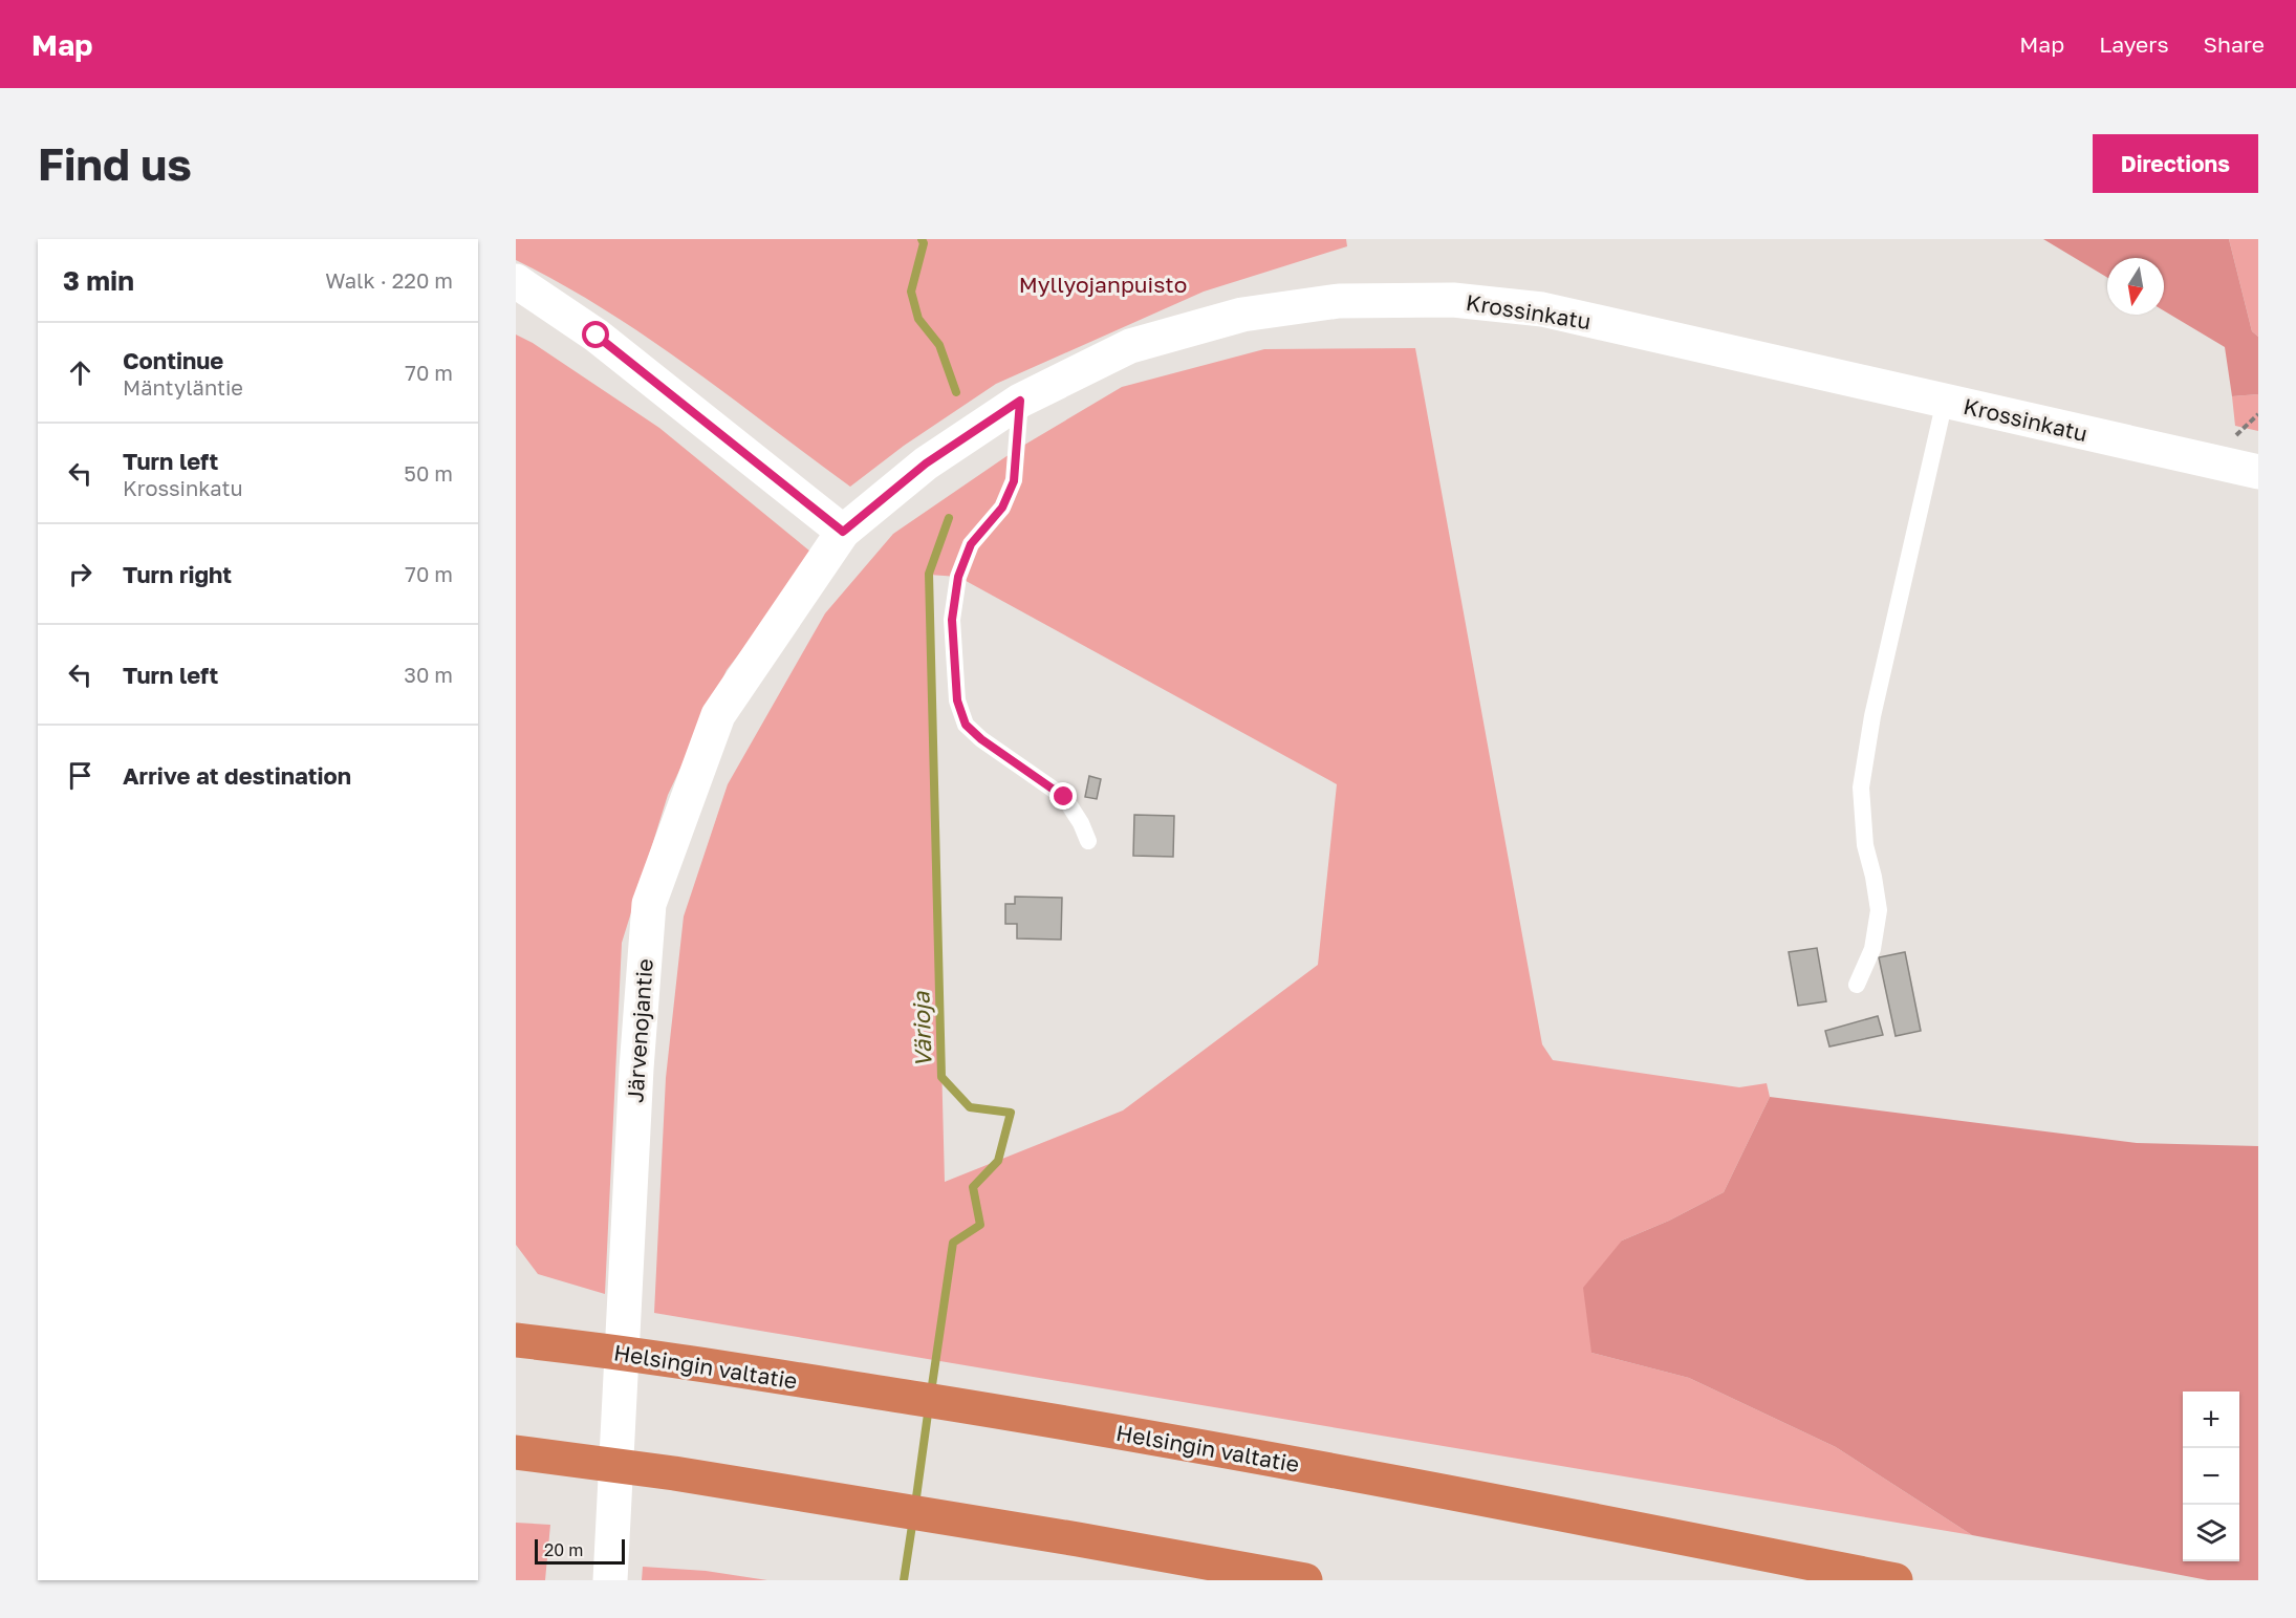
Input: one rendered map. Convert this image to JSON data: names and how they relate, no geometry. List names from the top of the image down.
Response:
{
  "streets": {
    "highway": ["Helsingin valtatie"],
    "street": ["Krossinkatu", "Järvenojantie"]
  },
  "crossings": [
    ["Krossinkatu", "Järvenojantie"]
  ],
  "water": ["Värioja"],
  "parks": ["Myllyojanpuisto"],
  "scale_bar": "20 m",
  "north": "bottom",
  "page": {
    "header": "Map",
    "nav": ["Map", "Layers", "Share"],
    "buttons": "Directions",
    "title": "Find us",
    "heading": ["3 min", "Walk · 220 m"],
    "list": [
      ["Continue", "Mäntyläntie", "70 m"],
      ["Turn left", "Krossinkatu", "50 m"],
      ["Turn right", "70 m"],
      ["Turn left", "30 m"],
      "Arrive at destination"
    ],
    "map_buttons": ["+", "−"],
    "scale": "20 m"
  }
}
